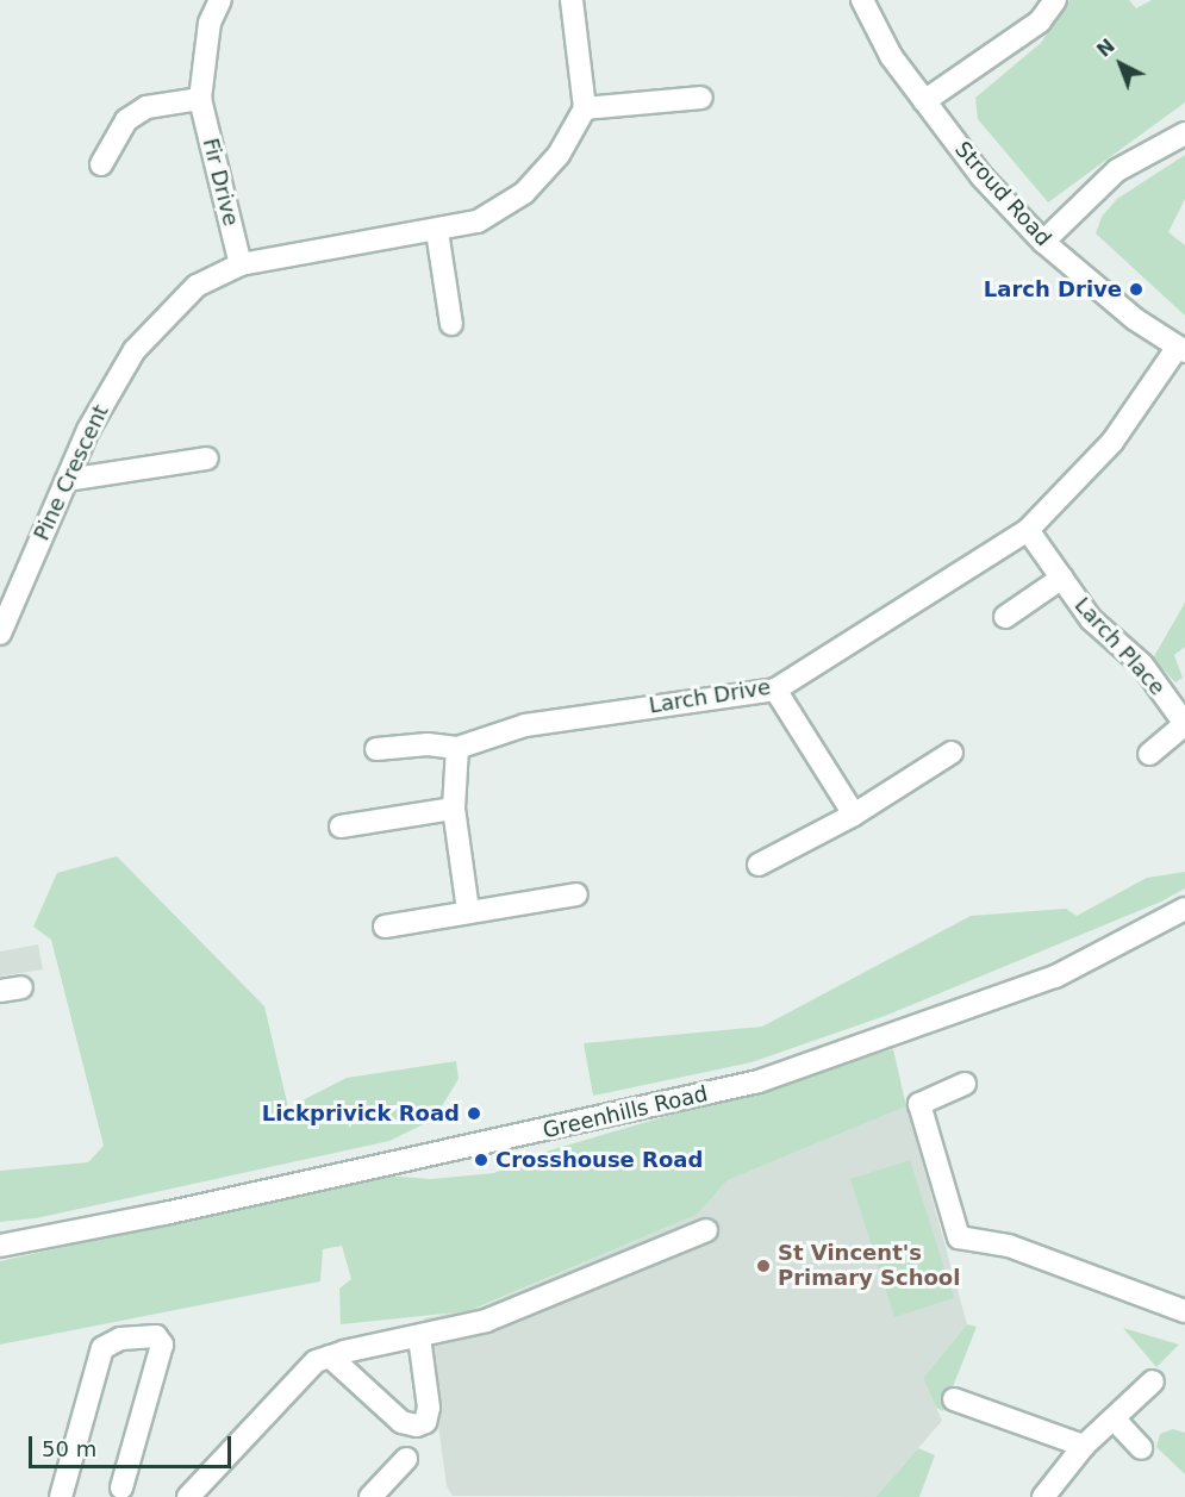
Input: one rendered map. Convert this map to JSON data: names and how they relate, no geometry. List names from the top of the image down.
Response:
{
  "streets": {
    "street": [
      "Fir Drive",
      "Stroud Road",
      "Pine Crescent",
      "Larch Place",
      "Larch Drive",
      "Greenhills Road"
    ]
  },
  "crossings": [
    ["Fir Drive", "Pine Crescent"],
    ["Stroud Road", "Larch Drive"],
    ["Larch Place", "Larch Drive"]
  ],
  "places": [
    "Larch Drive",
    "Lickprivick Road",
    "Crosshouse Road",
    "St Vincent's Primary School"
  ],
  "scale_bar": "50 m",
  "north": "top left"
}
